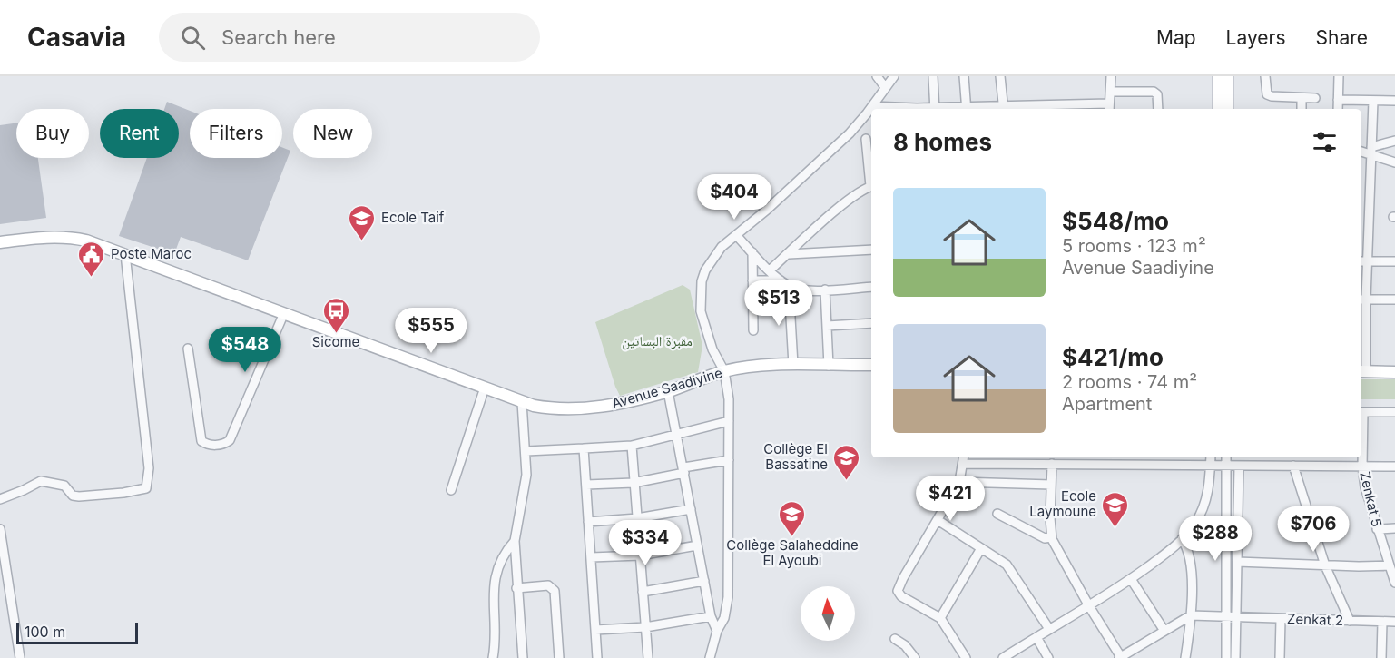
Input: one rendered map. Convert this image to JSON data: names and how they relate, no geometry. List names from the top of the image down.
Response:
{
  "streets": {
    "main road": ["Avenue Saadiyine"],
    "street": ["Zenkat 5", "Zenkat 2"]
  },
  "parks": ["مقبرة البساتين"],
  "places": {
    "school or university": [
      "Ecole Taif",
      "Collège El Bassatine",
      "Ecole Laymoune",
      "Collège Salaheddine El Ayoubi"
    ],
    "public building": ["Poste Maroc"],
    "bus stop": ["Sicome"]
  },
  "scale_bar": "100 m",
  "north": "top",
  "page": {
    "header": "Casavia",
    "search": "Search here",
    "nav": ["Map", "Layers", "Share"],
    "chip": [
      "Buy",
      "Rent",
      "Filters",
      "New"
    ],
    "heading": "8 homes",
    "price": [
      "$404",
      "$513",
      "$555",
      "$548",
      "$421",
      "$706",
      "$288",
      "$334"
    ],
    "list": [
      {
        "name": "$548/mo",
        "note": "5 rooms · 123 m² · Avenue Saadiyine"
      },
      {
        "name": "$421/mo",
        "note": "2 rooms · 74 m² · Apartment"
      }
    ],
    "scale": "100 m"
  }
}
